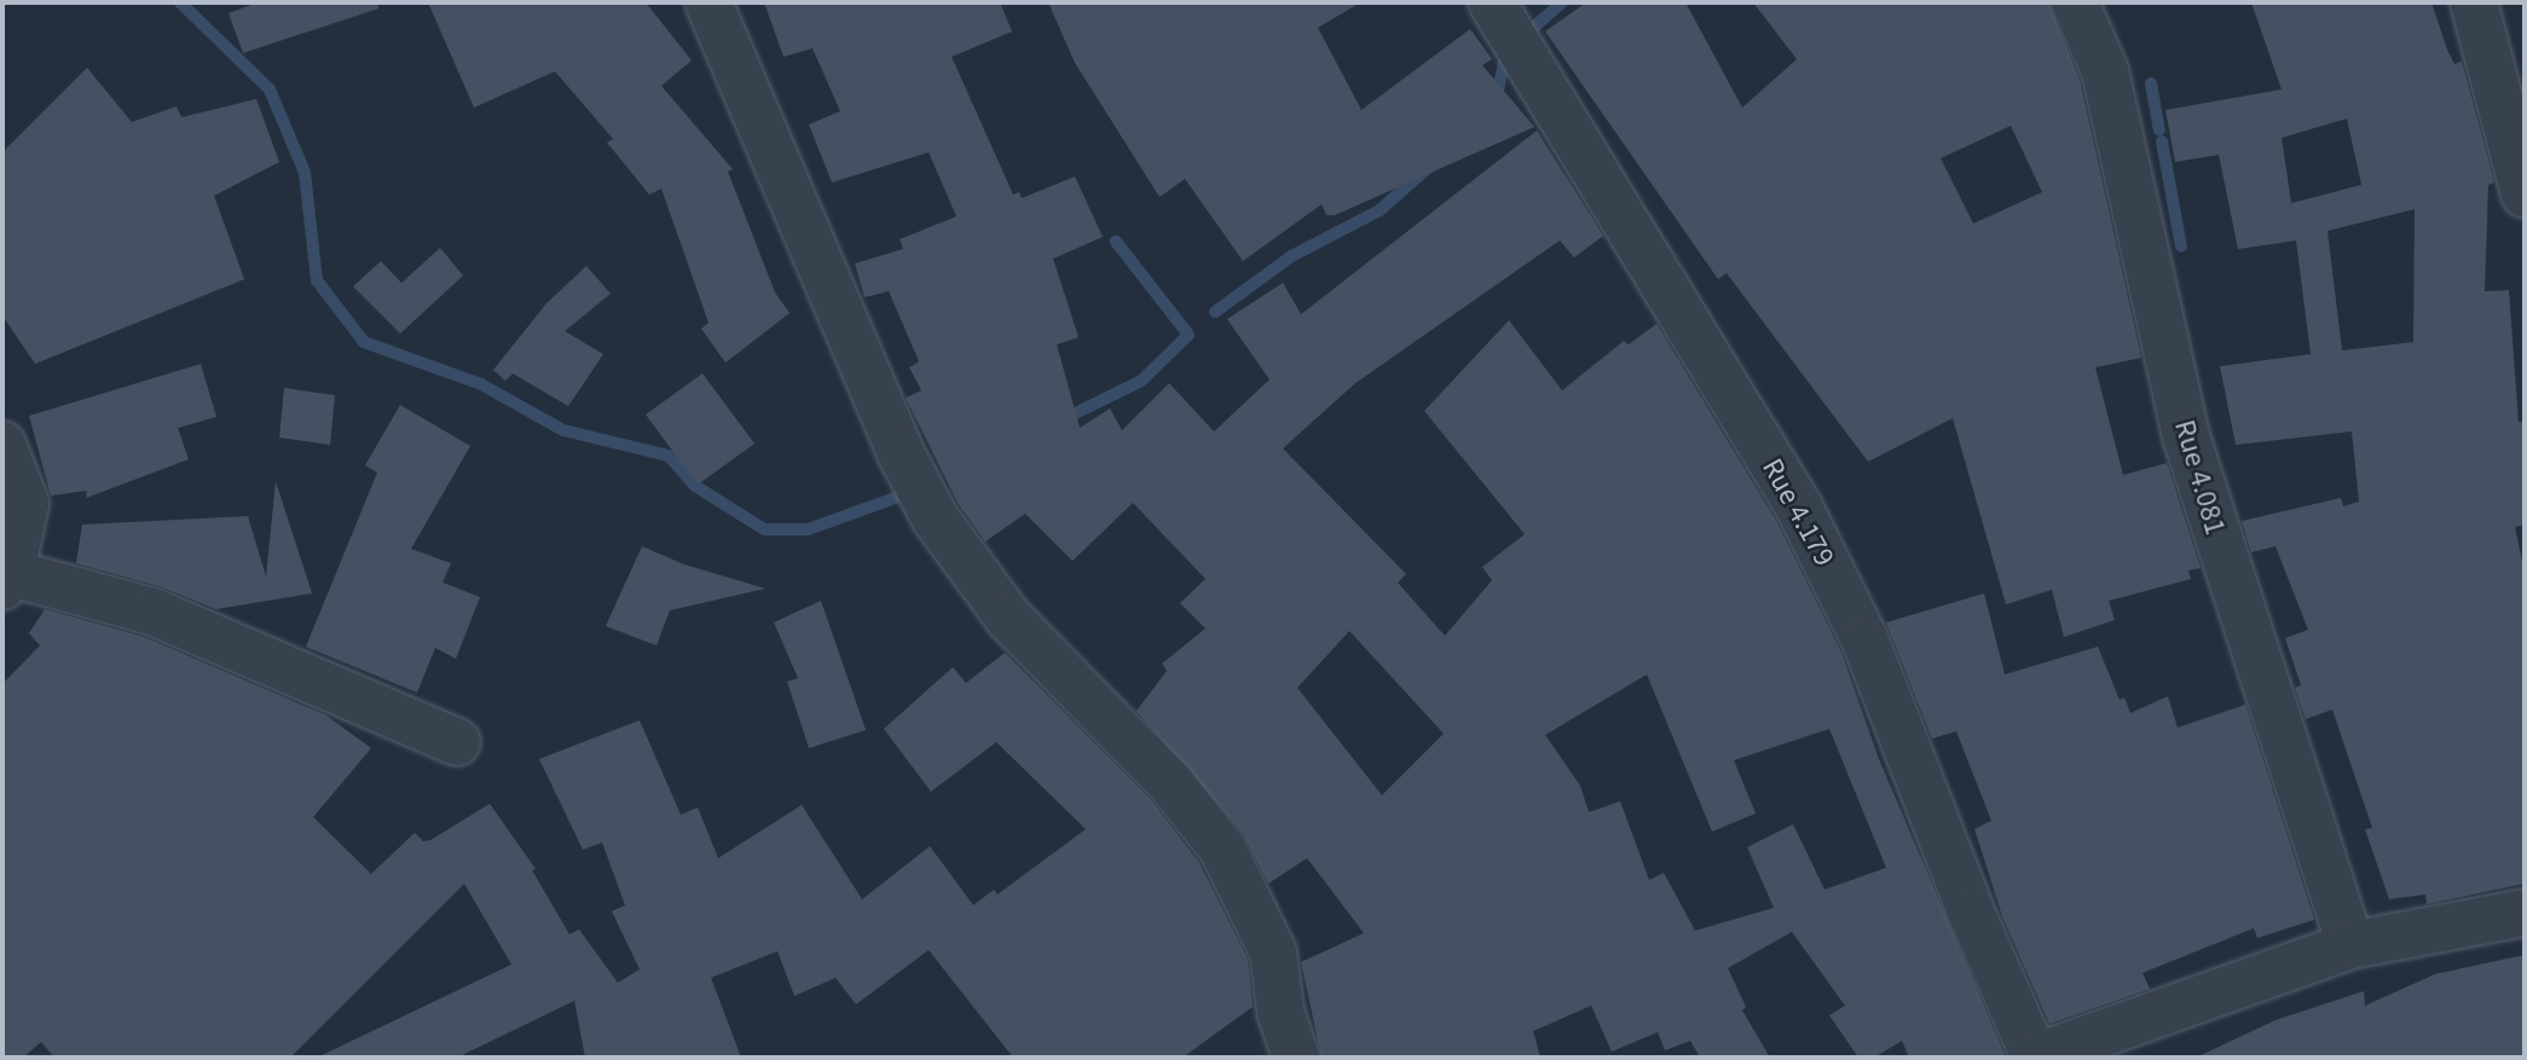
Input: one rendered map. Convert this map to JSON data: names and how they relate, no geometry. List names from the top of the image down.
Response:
{
  "streets": {
    "street": ["Rue 4.081", "Rue 4.179"]
  }
}
